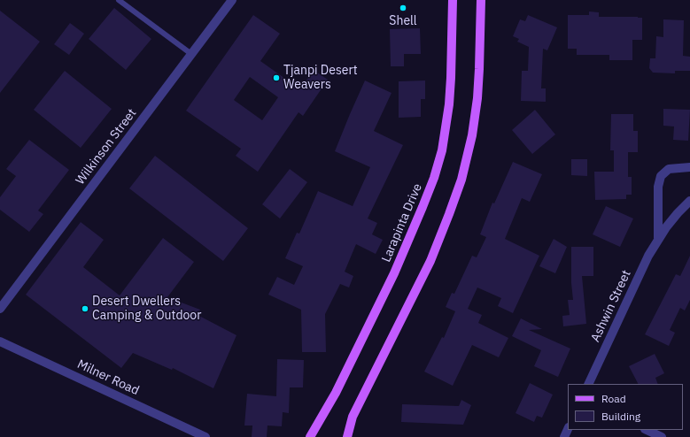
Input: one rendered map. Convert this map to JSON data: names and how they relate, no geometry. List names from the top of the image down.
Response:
{
  "streets": {
    "main road": ["Larapinta Drive"],
    "street": ["Wilkinson Street", "Ashwin Street", "Milner Road"]
  },
  "places": ["Shell", "Tjanpi Desert Weavers", "Desert Dwellers Camping & Outdoor"],
  "legend": ["Road", "Building"]
}
